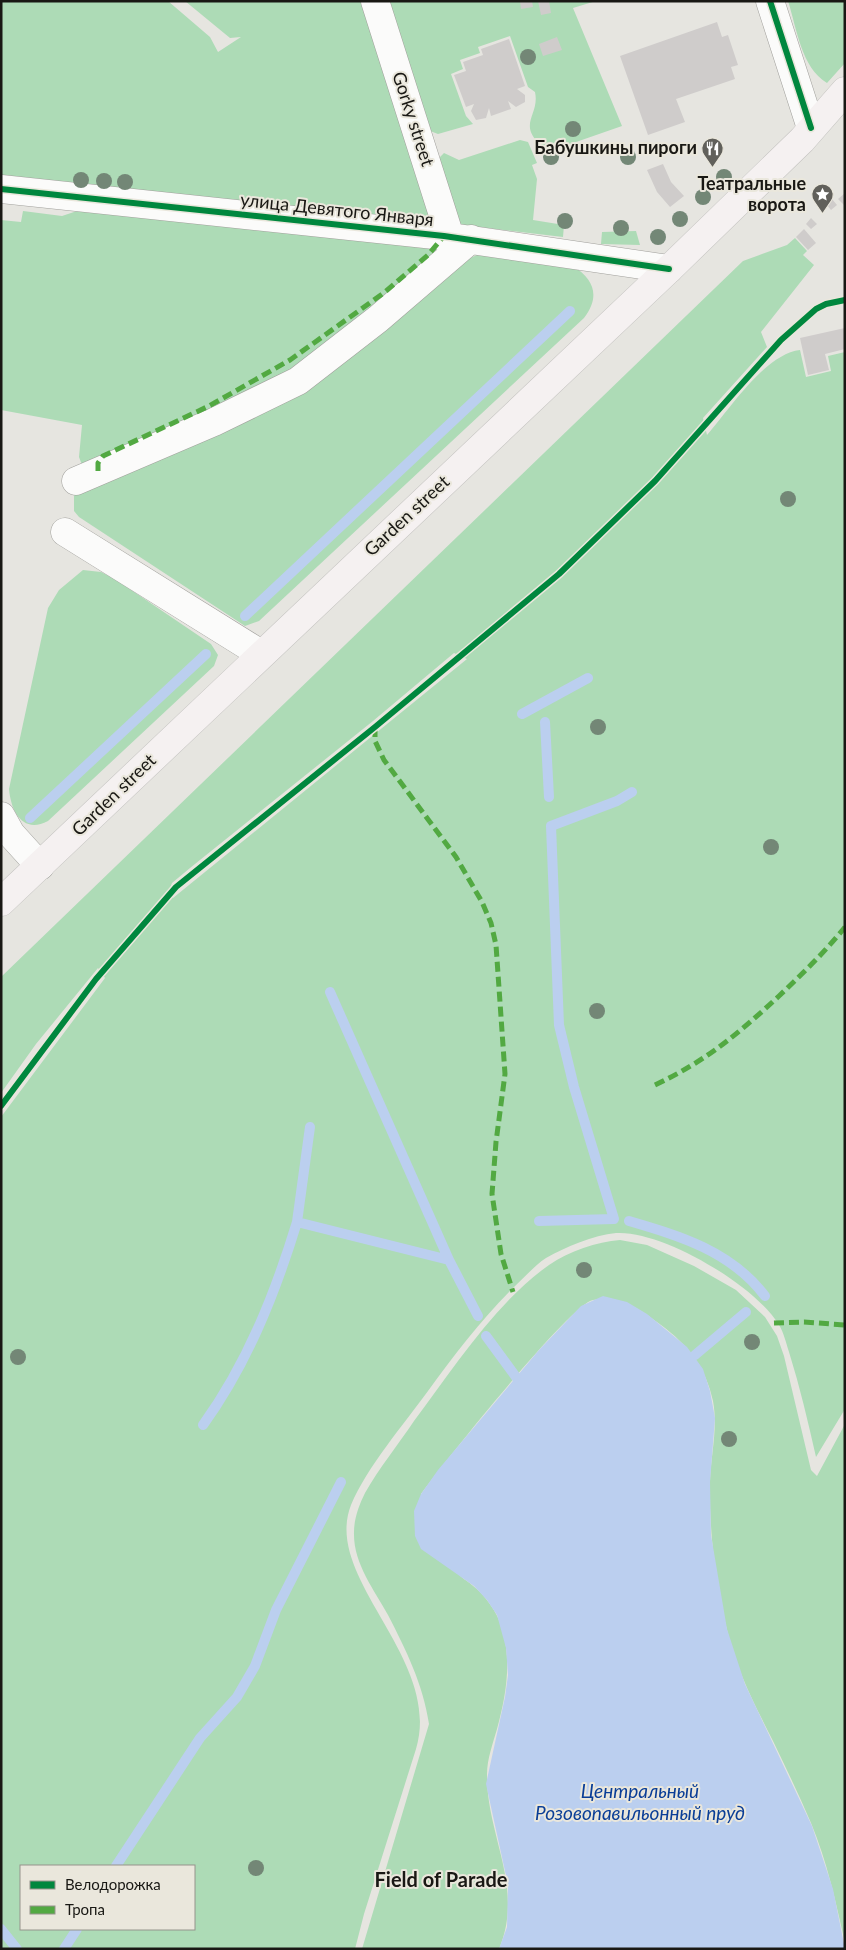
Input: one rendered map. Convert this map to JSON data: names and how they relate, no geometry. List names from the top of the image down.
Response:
{
  "streets": {
    "main road": ["Garden street"],
    "street": ["Gorky street", "улица Девятого Января"]
  },
  "crossings": [
    ["Gorky street", "улица Девятого Января"],
    ["улица Девятого Января", "Garden street"]
  ],
  "districts": ["Field of Parade"],
  "water": ["Центральный Розовопавильонный пруд"],
  "places": {
    "restaurant": ["Бабушкины пироги"],
    "place": ["Театральные ворота"]
  },
  "legend": ["Велодорожка", "Тропа"]
}
